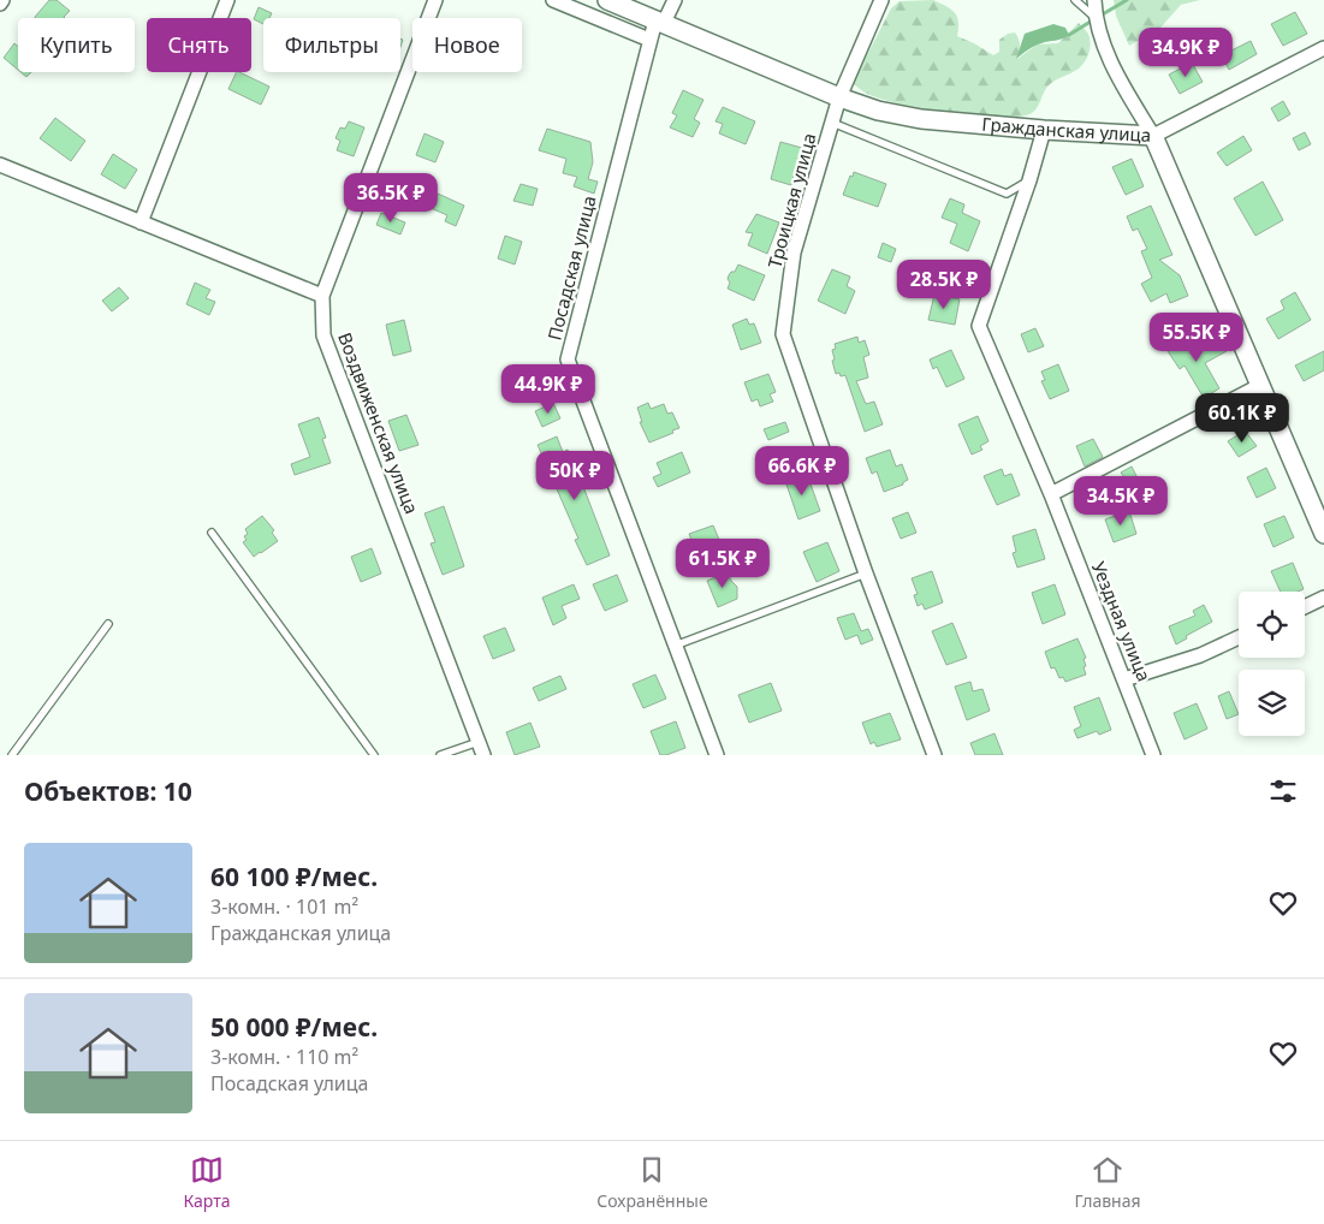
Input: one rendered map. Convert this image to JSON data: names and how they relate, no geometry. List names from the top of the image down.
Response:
{
  "streets": {
    "street": [
      "Гражданская улица",
      "Троицкая улица",
      "Посадская улица",
      "Воздвиженская улица",
      "Уездная улица"
    ]
  },
  "crossings": [
    ["Гражданская улица", "Троицкая улица"],
    ["Гражданская улица", "Посадская улица"],
    ["Гражданская улица", "Уездная улица"]
  ],
  "page": {
    "chip": [
      "Купить",
      "Снять",
      "Фильтры",
      "Новое"
    ],
    "price": [
      "34.9K ₽",
      "36.5K ₽",
      "28.5K ₽",
      "55.5K ₽",
      "44.9K ₽",
      "60.1K ₽",
      "66.6K ₽",
      "50K ₽",
      "34.5K ₽",
      "61.5K ₽"
    ],
    "heading": "Объектов: 10",
    "list": [
      {
        "name": "60 100 ₽/мес.",
        "note": "3-комн. · 101 m² · Гражданская улица"
      },
      {
        "name": "50 000 ₽/мес.",
        "note": "3-комн. · 110 m² · Посадская улица"
      }
    ],
    "tabs": ["Карта", "Сохранённые", "Главная"]
  }
}
